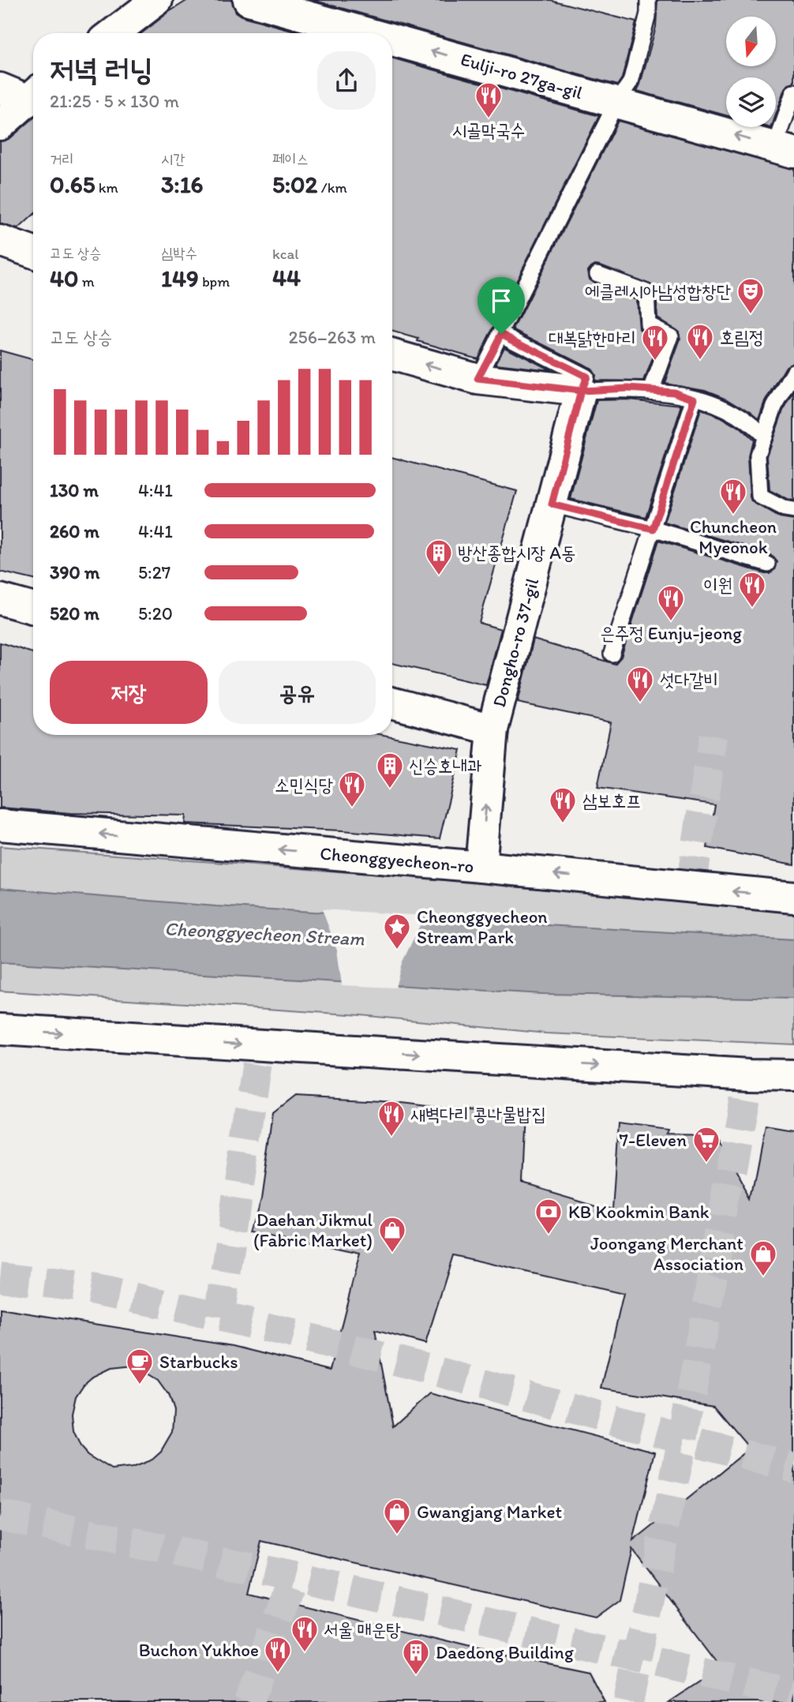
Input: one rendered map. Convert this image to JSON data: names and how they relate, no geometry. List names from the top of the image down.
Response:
{
  "streets": {
    "main road": ["Eulji-ro 27ga-gil", "Dongho-ro 37-gil", "Cheonggyecheon-ro"]
  },
  "crossings": [
    ["Dongho-ro 37-gil", "Cheonggyecheon-ro"]
  ],
  "one_way": ["Eulji-ro 27ga-gil"],
  "water": ["Cheonggyecheon Stream"],
  "places": {
    "restaurant": [
      "시골막국수",
      "호림정",
      "대복닭한마리",
      "Chuncheon Myeonok",
      "이원",
      "은주정 Eunju-jeong",
      "섯다갈비",
      "소민식당",
      "삼보호프",
      "새벽다리 콩나물밥집",
      "서울 매운탕",
      "Buchon Yukhoe"
    ],
    "theatre": ["에클레시아남성합창단"],
    "building": ["방산종합시장 A동", "신승호내과", "Daedong Building"],
    "place": ["Cheonggyecheon Stream Park"],
    "supermarket": ["7-Eleven"],
    "bank": ["KB Kookmin Bank"],
    "shop": ["Daehan Jikmul (Fabric Market)", "Joongang Merchant Association", "Gwangjang Market"],
    "cafe": ["Starbucks"]
  },
  "north": "bottom",
  "page": {
    "heading": ["저녁 러닝", "21:25 · 5 × 130 m"],
    "stats": [
      ["거리", "0.65 km"],
      ["시간", "3:16"],
      ["페이스", "5:02 /km"],
      ["고도 상승", "40 m"],
      ["심박수", "149 bpm"],
      ["kcal", "44"]
    ],
    "chart": ["고도 상승", "256–263 m"],
    "list": [
      {
        "name": "130 m",
        "note": "4:41"
      },
      {
        "name": "260 m",
        "note": "4:41"
      },
      {
        "name": "390 m",
        "note": "5:27"
      },
      {
        "name": "520 m",
        "note": "5:20"
      }
    ],
    "buttons": ["저장", "공유"]
  }
}
